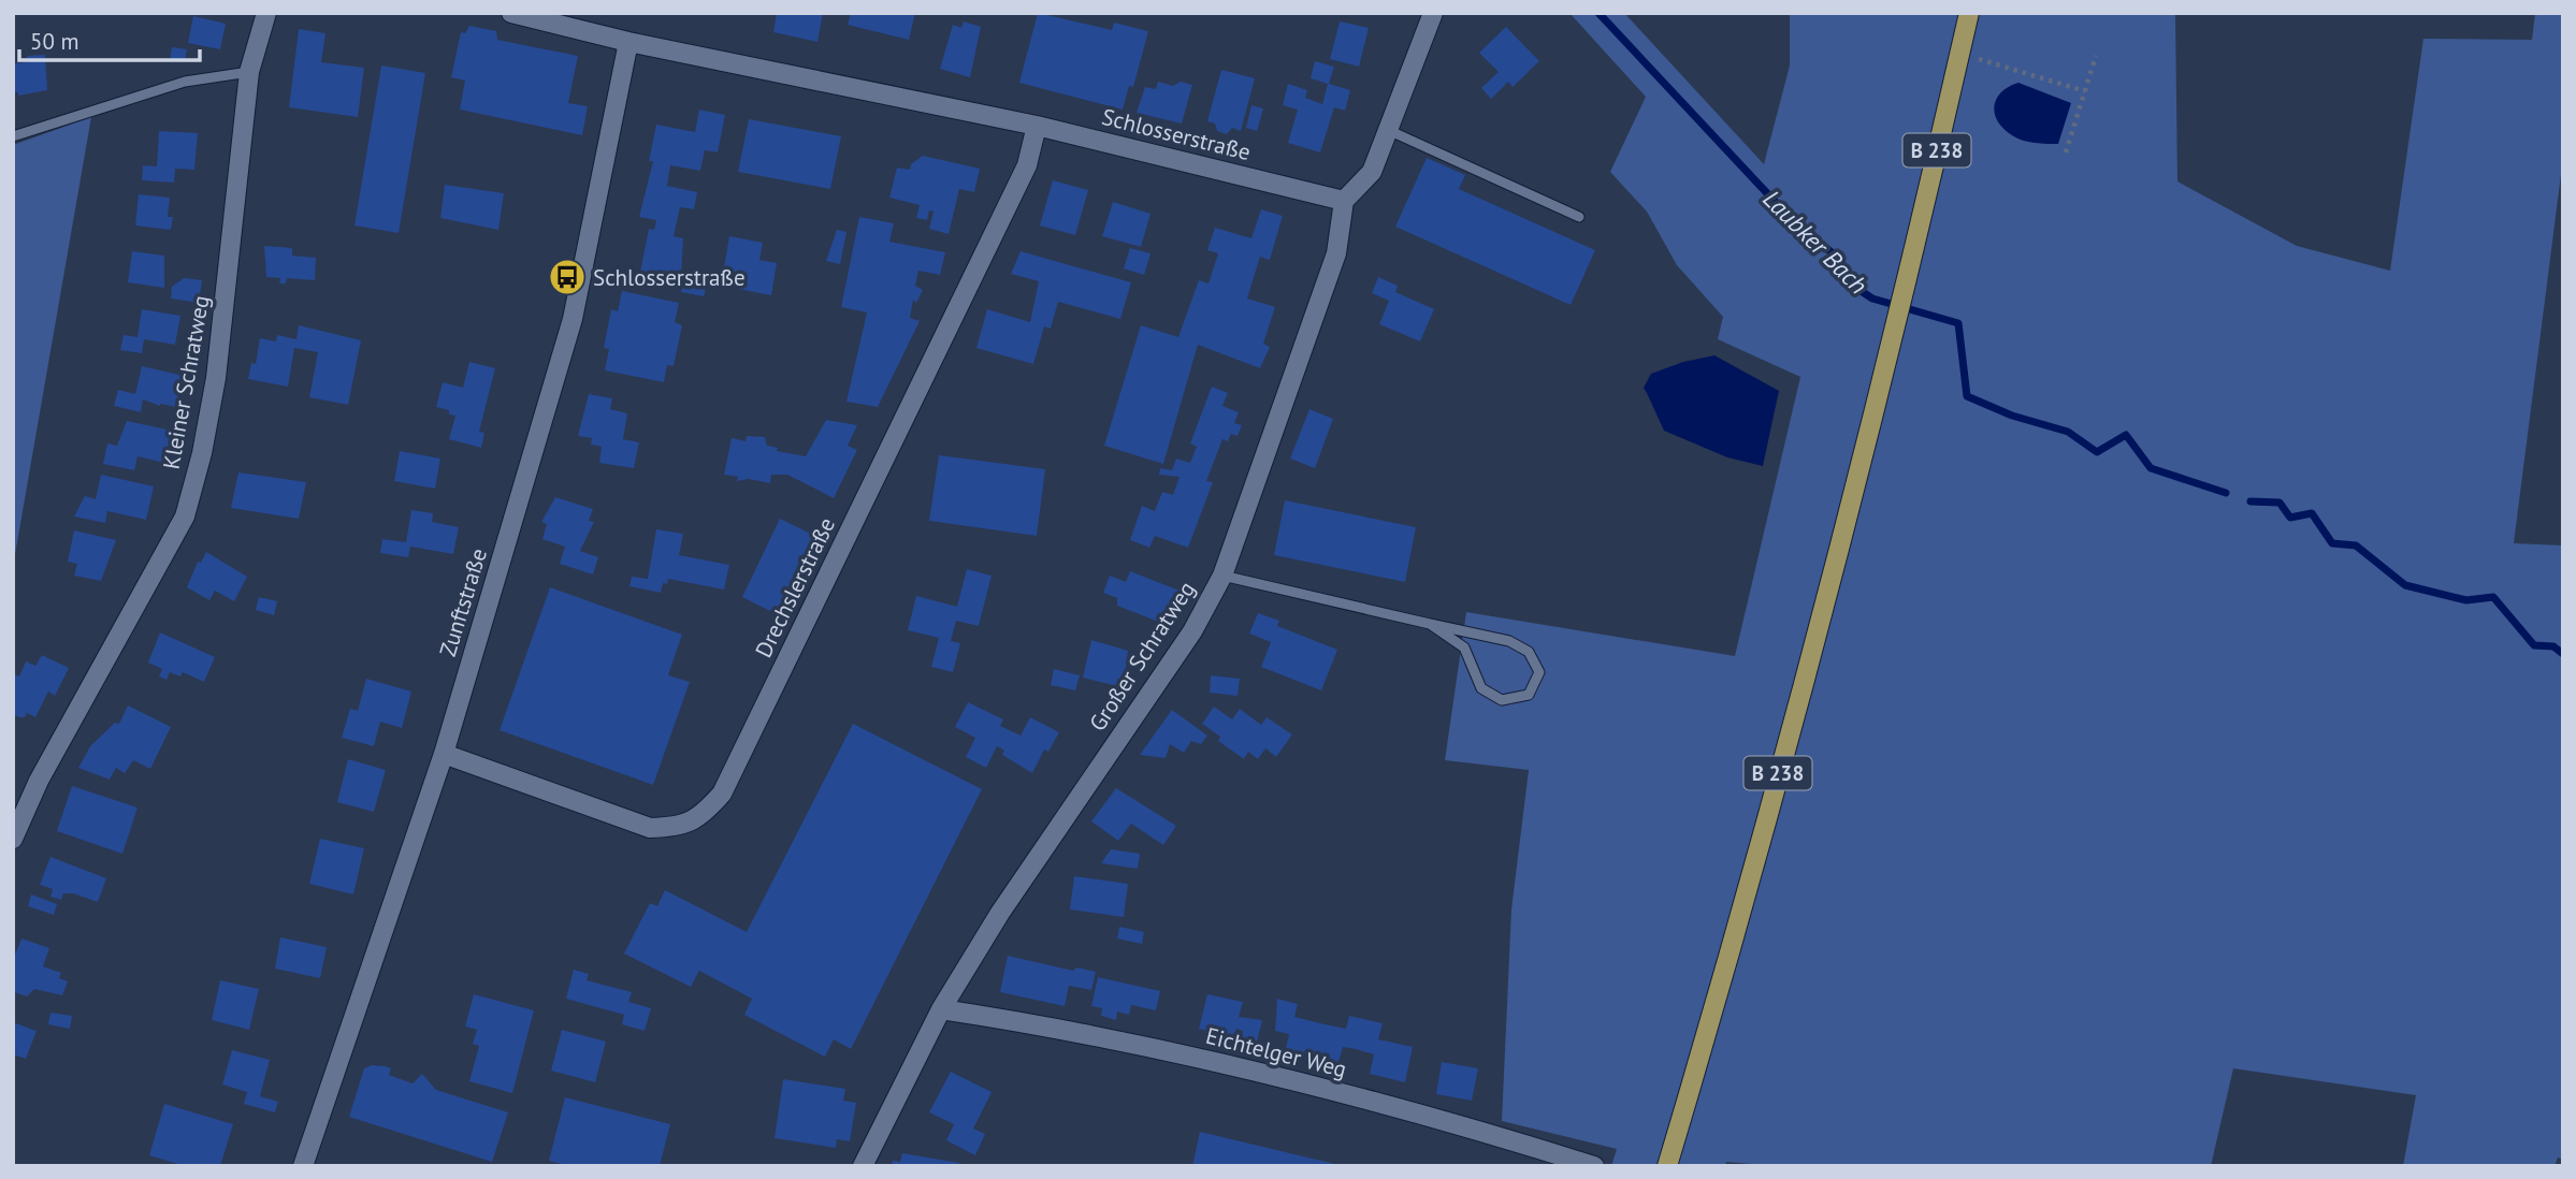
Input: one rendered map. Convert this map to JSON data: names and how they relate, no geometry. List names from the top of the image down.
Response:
{
  "streets": {
    "main road": ["B 238"],
    "street": [
      "Schlosserstraße",
      "Kleiner Schratweg",
      "Drechslerstraße",
      "Zunftstraße",
      "Großer Schratweg",
      "Eichtelger Weg"
    ]
  },
  "crossings": [
    ["Schlosserstraße", "Drechslerstraße"],
    ["Schlosserstraße", "Zunftstraße"],
    ["Schlosserstraße", "Großer Schratweg"],
    ["Drechslerstraße", "Zunftstraße"],
    ["Großer Schratweg", "Eichtelger Weg"]
  ],
  "water": ["Laubker Bach"],
  "places": {
    "bus stop": ["Schlosserstraße"]
  },
  "scale_bar": "50 m"
}
